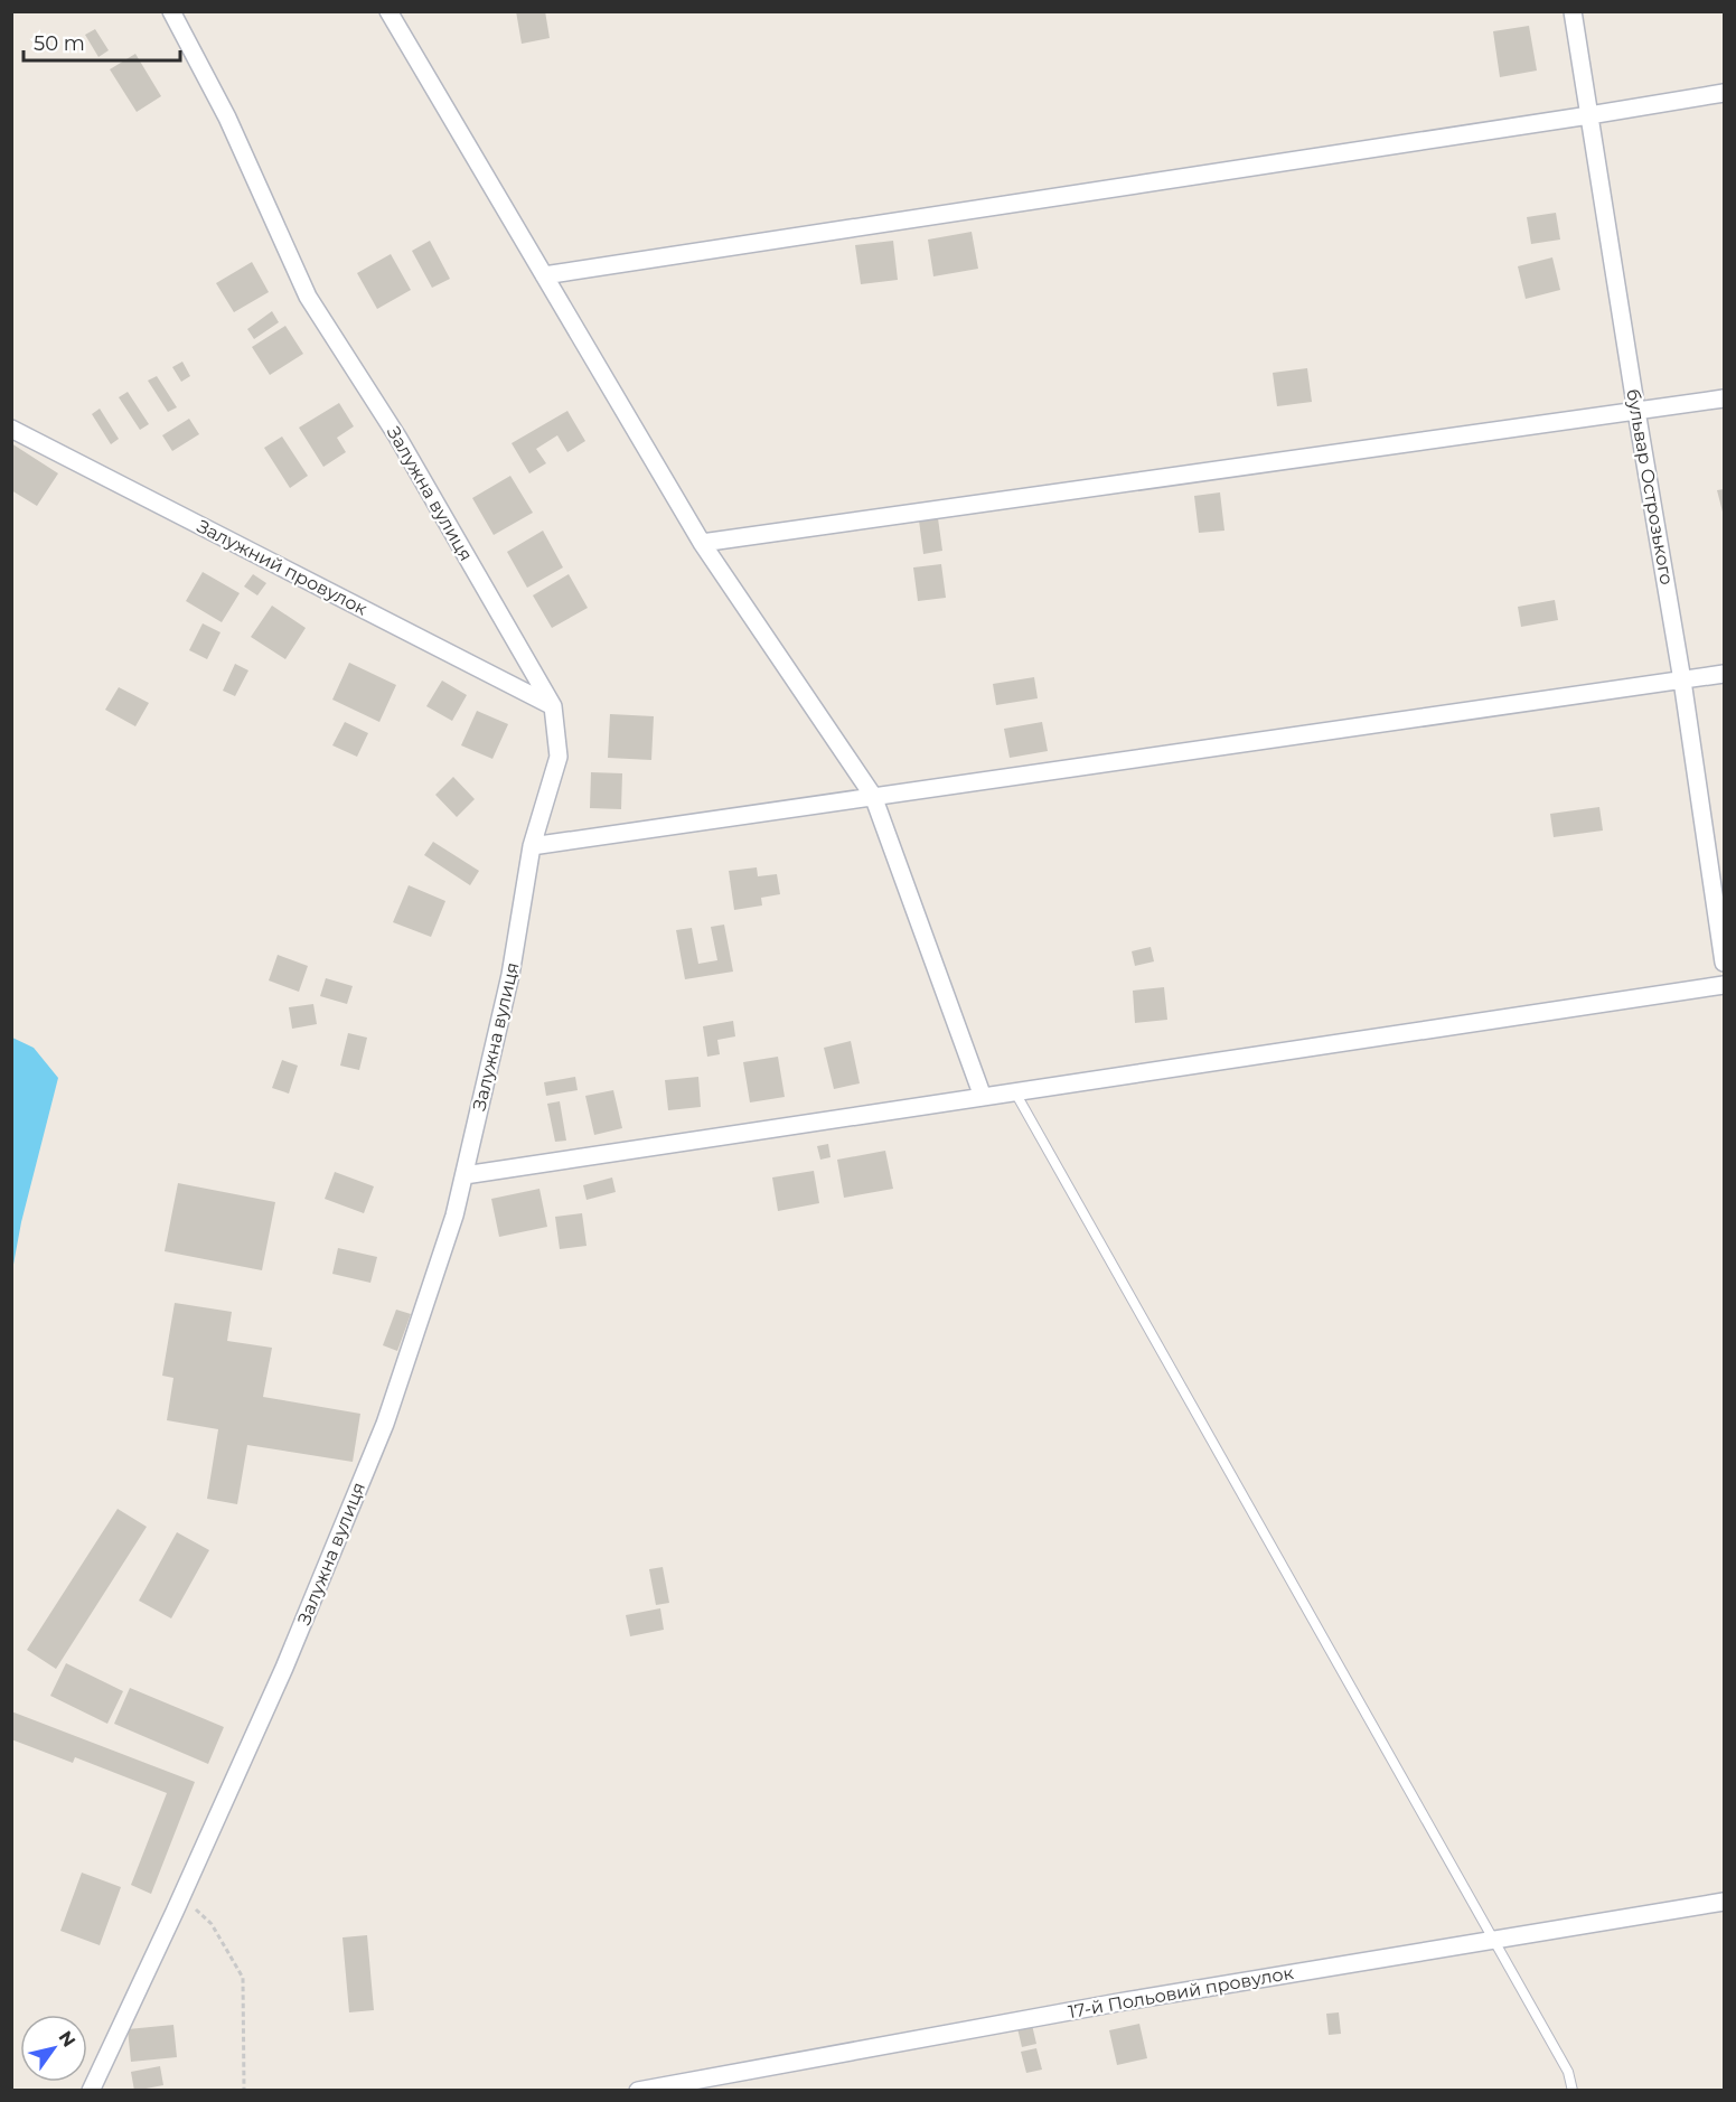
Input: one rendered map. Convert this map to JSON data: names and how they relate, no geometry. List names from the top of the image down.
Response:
{
  "streets": {
    "street": [
      "бульвар Острозького",
      "Залужна вулиця",
      "Залужний провулок",
      "17-й Польовий провулок"
    ]
  },
  "crossings": [
    ["Залужна вулиця", "Залужний провулок"]
  ],
  "scale_bar": "50 m",
  "north": "top right"
}
